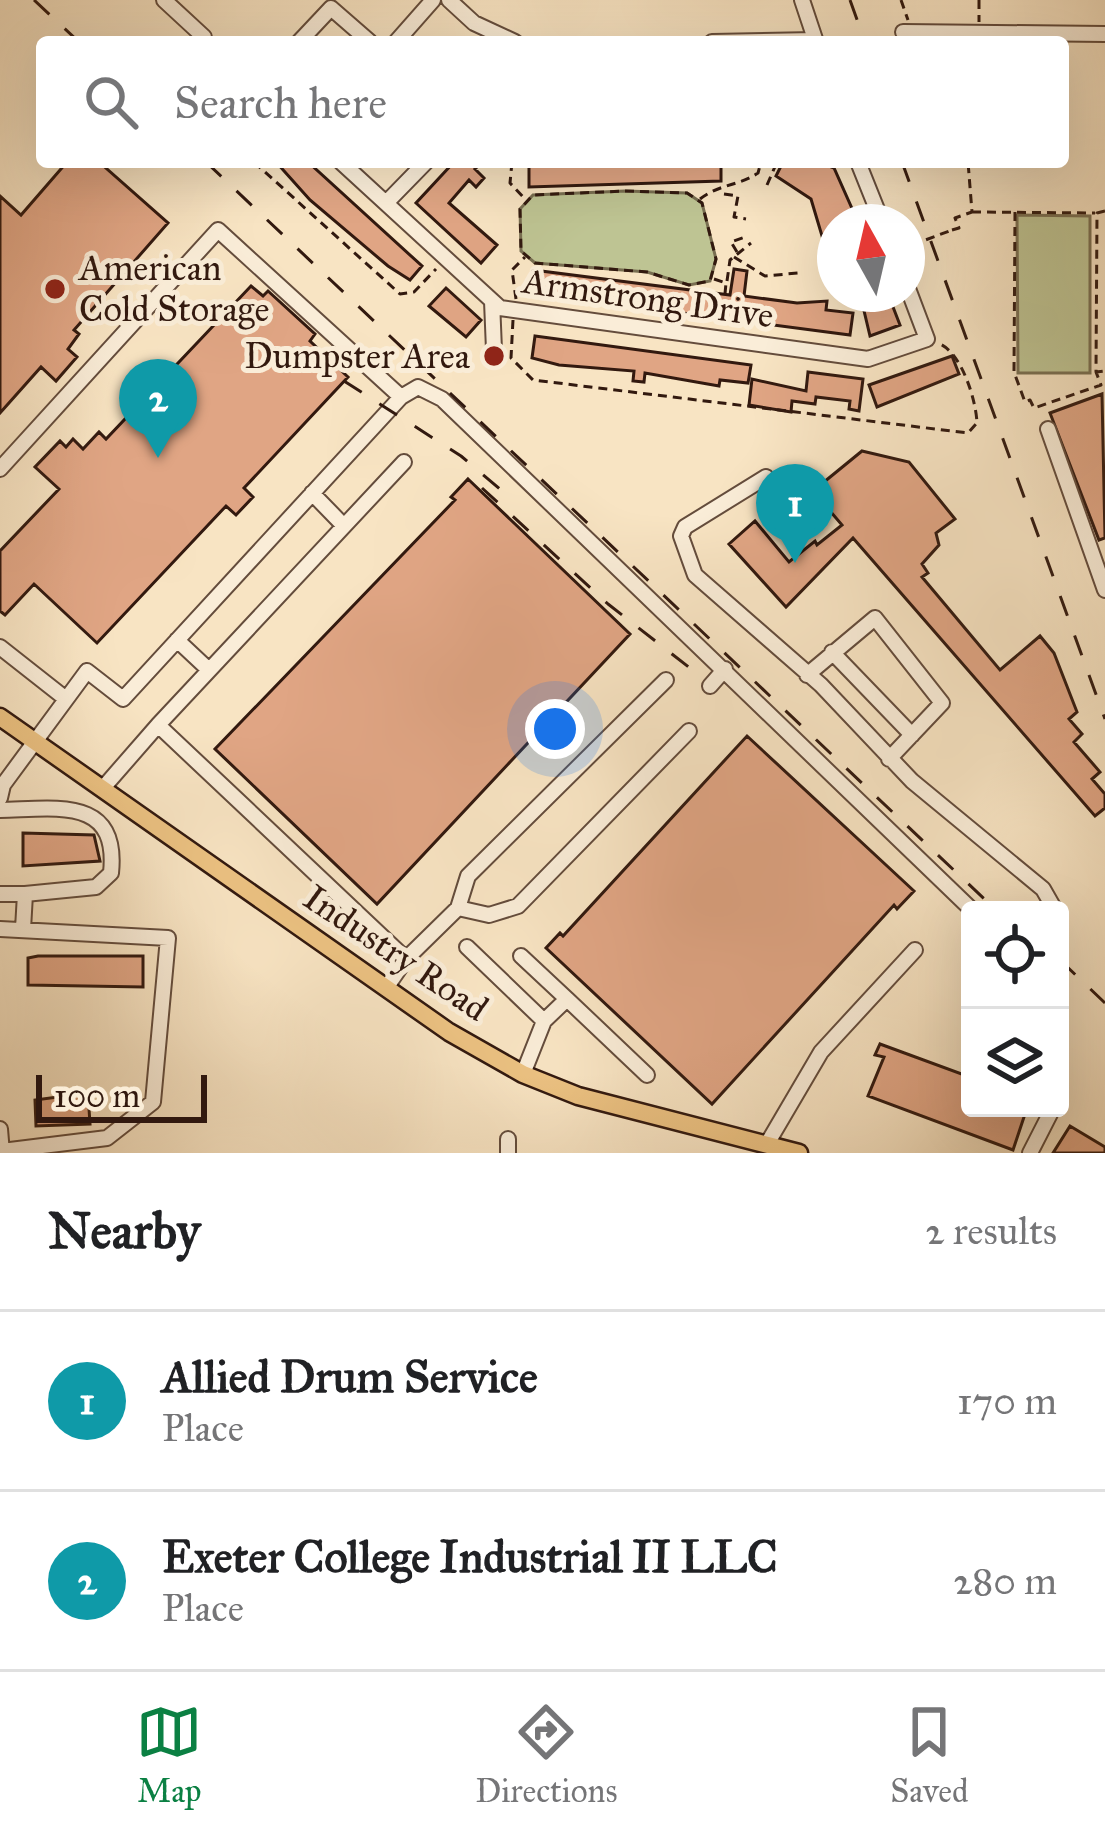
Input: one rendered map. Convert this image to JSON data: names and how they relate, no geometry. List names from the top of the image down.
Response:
{
  "streets": {
    "main road": ["Industry Road"],
    "street": ["Armstrong Drive"]
  },
  "places": ["American Cold Storage", "Dumpster Area"],
  "scale_bar": "100 m",
  "north": "top",
  "page": {
    "search": "Search here",
    "pins": ["2", "1"],
    "scale": "100 m",
    "heading": ["Nearby", "2 results"],
    "list": [
      {
        "mark": "1",
        "name": "Allied Drum Service",
        "note": "Place",
        "value": "170 m"
      },
      {
        "mark": "2",
        "name": "Exeter College Industrial II LLC",
        "note": "Place",
        "value": "280 m"
      }
    ],
    "nav": ["Map", "Directions", "Saved"]
  }
}
